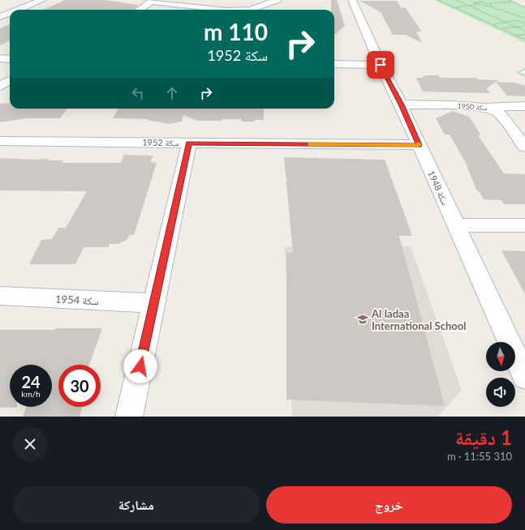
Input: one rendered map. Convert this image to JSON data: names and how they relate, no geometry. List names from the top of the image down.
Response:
{
  "streets": {
    "street": [
      "سكة 1950",
      "سكة 1952",
      "سكة 1948",
      "سكة 1954"
    ]
  },
  "crossings": [
    ["سكة 1950", "سكة 1948"],
    ["سكة 1952", "سكة 1948"]
  ],
  "places": {
    "school or university": ["Al Iadaa International School"]
  },
  "north": "bottom",
  "page": {
    "turn": ["110 m", "سكة 1952"],
    "speed": "24 km/h",
    "limit": "30",
    "heading": ["1 دقيقة", "310 m · 11:55"],
    "buttons": ["خروج", "مشاركة"]
  }
}
